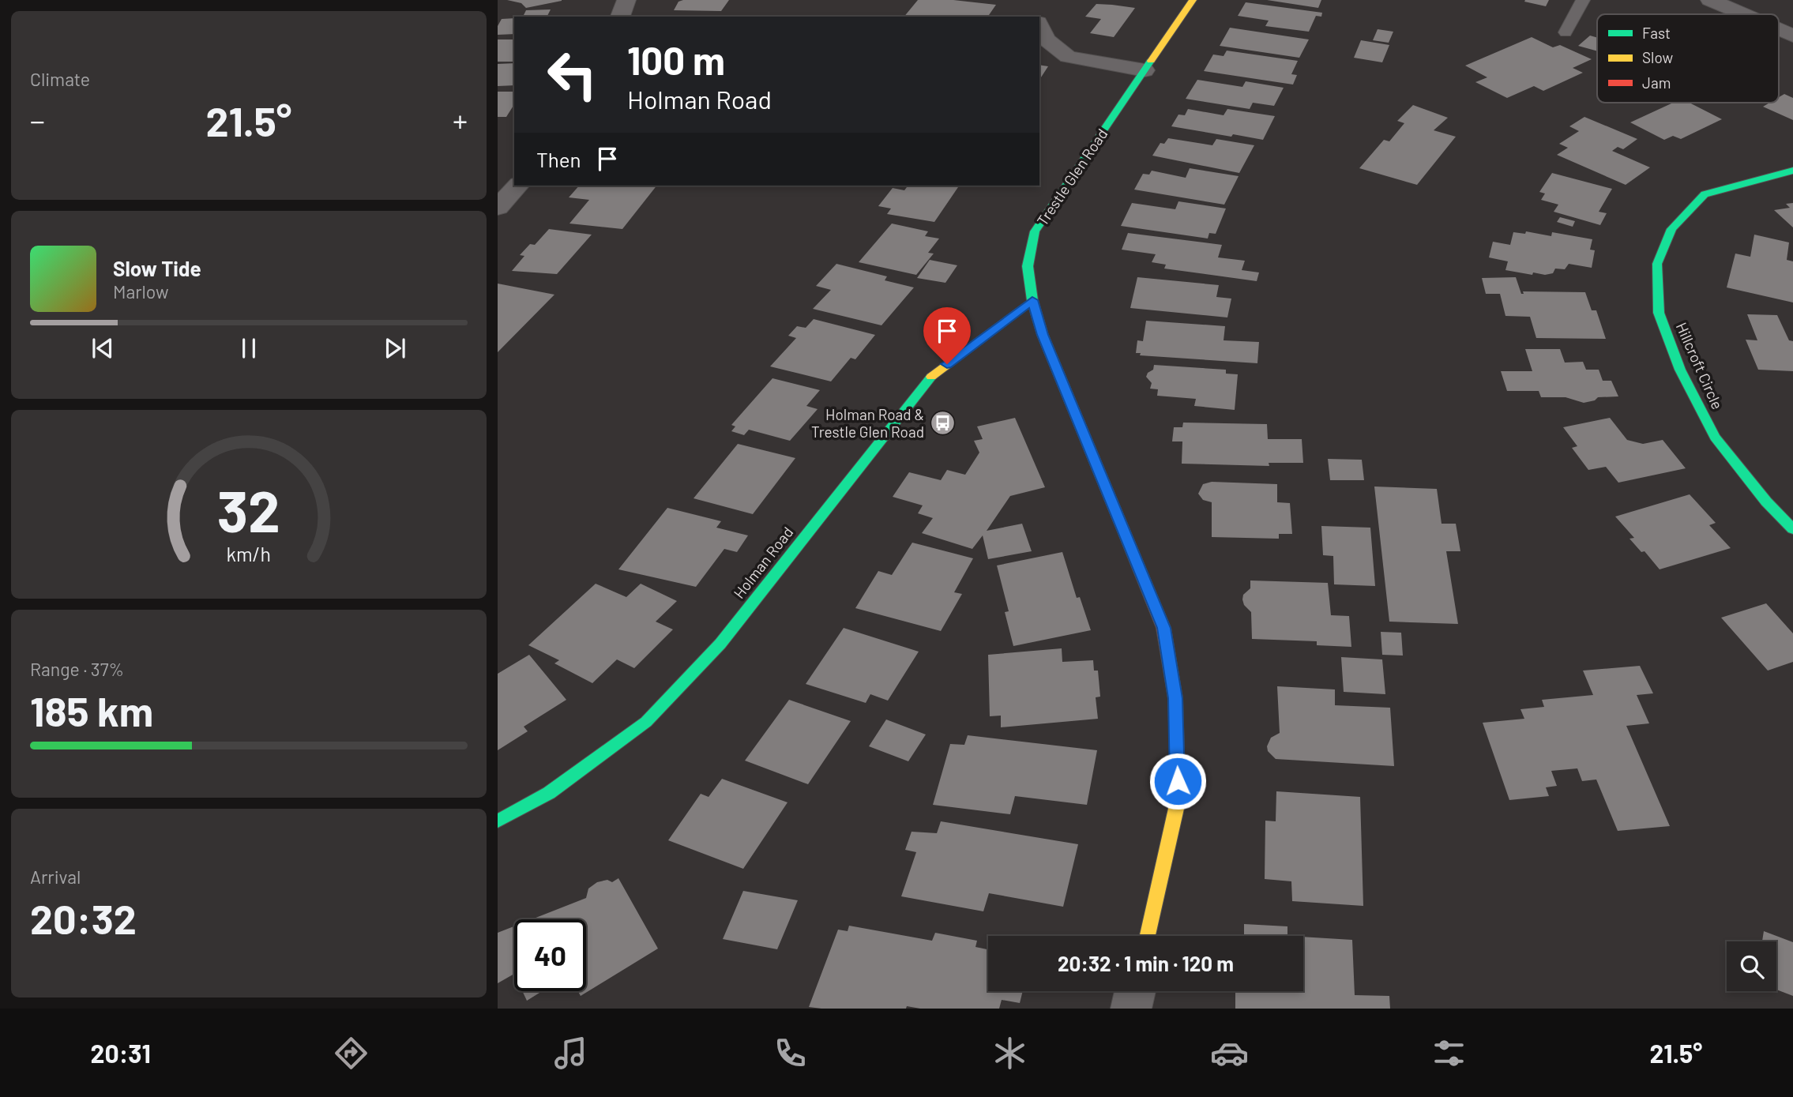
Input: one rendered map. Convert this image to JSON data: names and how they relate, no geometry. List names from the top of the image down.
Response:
{
  "streets": {
    "street": ["Trestle Glen Road", "Hillcroft Circle", "Holman Road"]
  },
  "crossings": [
    ["Trestle Glen Road", "Holman Road"]
  ],
  "places": {
    "bus stop": ["Holman Road & Trestle Glen Road"]
  },
  "legend": ["Fast", "Slow", "Jam"],
  "page": {
    "tile": [
      "Climate",
      ["Range · 37%", "185 km"],
      ["Arrival", "20:32"]
    ],
    "turn": ["100 m", "Holman Road"],
    "heat": ["−", "21.5°", "+"],
    "then": "Then",
    "song": ["Slow Tide", "Marlow"],
    "limit": "40",
    "trip": "20:32 · 1 min · 120 m",
    "tabs": ["20:31", "21.5°"],
    "gauge": ["32", "km/h"]
  }
}
